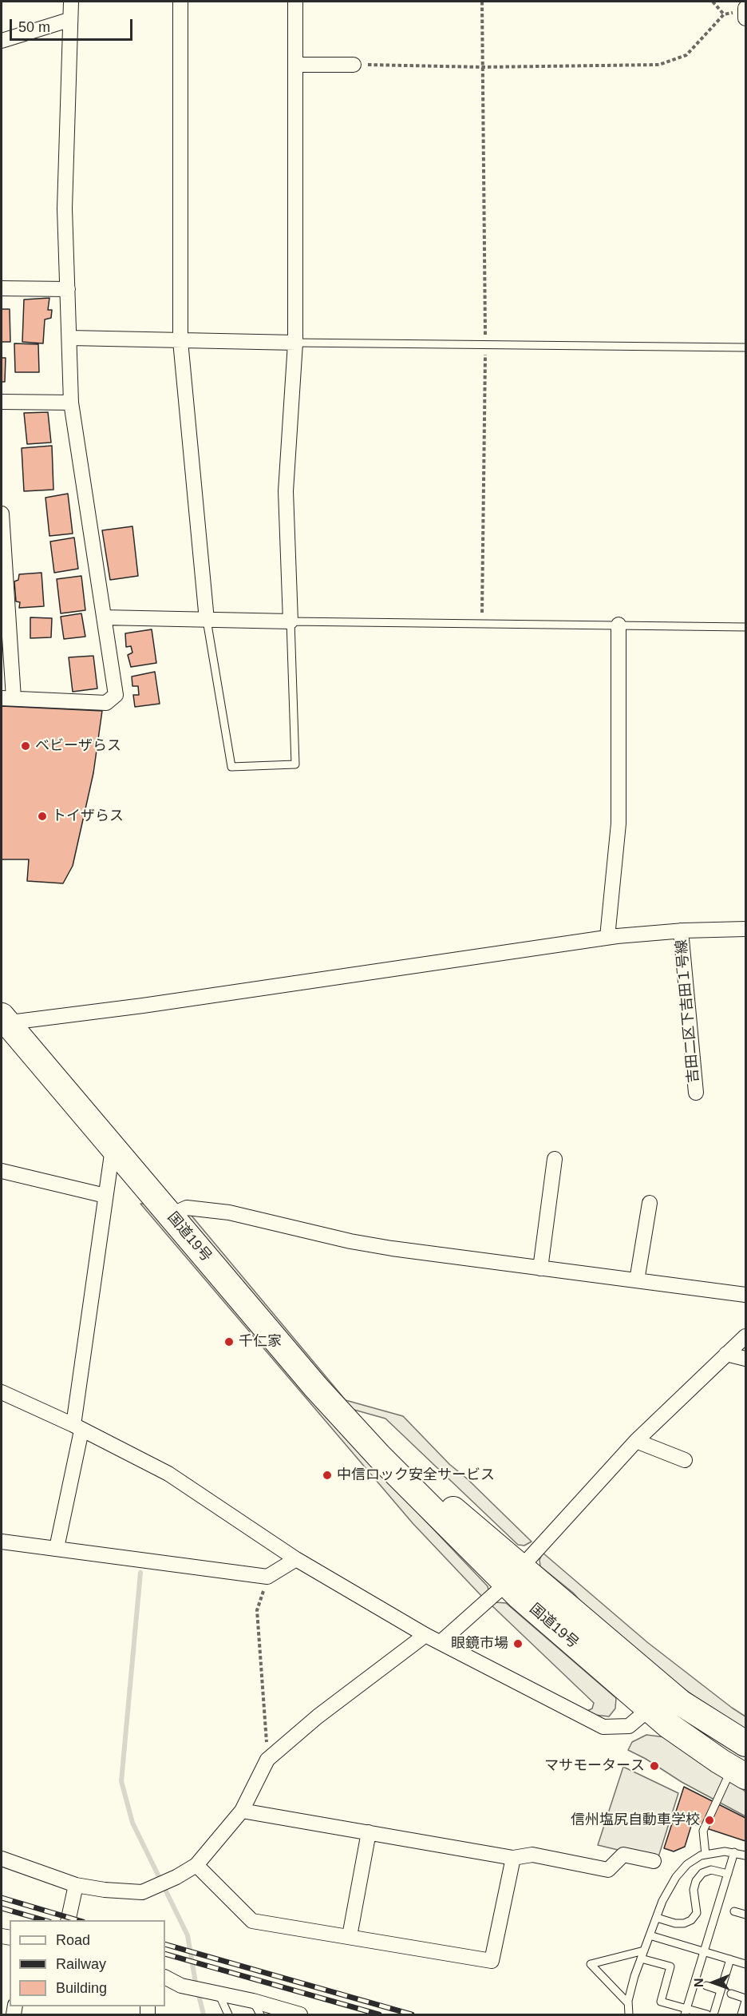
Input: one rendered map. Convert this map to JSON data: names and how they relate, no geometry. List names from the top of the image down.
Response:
{
  "streets": {
    "highway": ["国道19号"],
    "street": ["吉田二区下吉田１号線"]
  },
  "places": [
    "ベビーザらス",
    "トイザらス",
    "千仁家",
    "中信ロック安全サービス",
    "眼鏡市場",
    "マサモータース",
    "信州塩尻自動車学校"
  ],
  "legend": ["Road", "Railway", "Building"],
  "scale_bar": "50 m",
  "north": "left"
}
